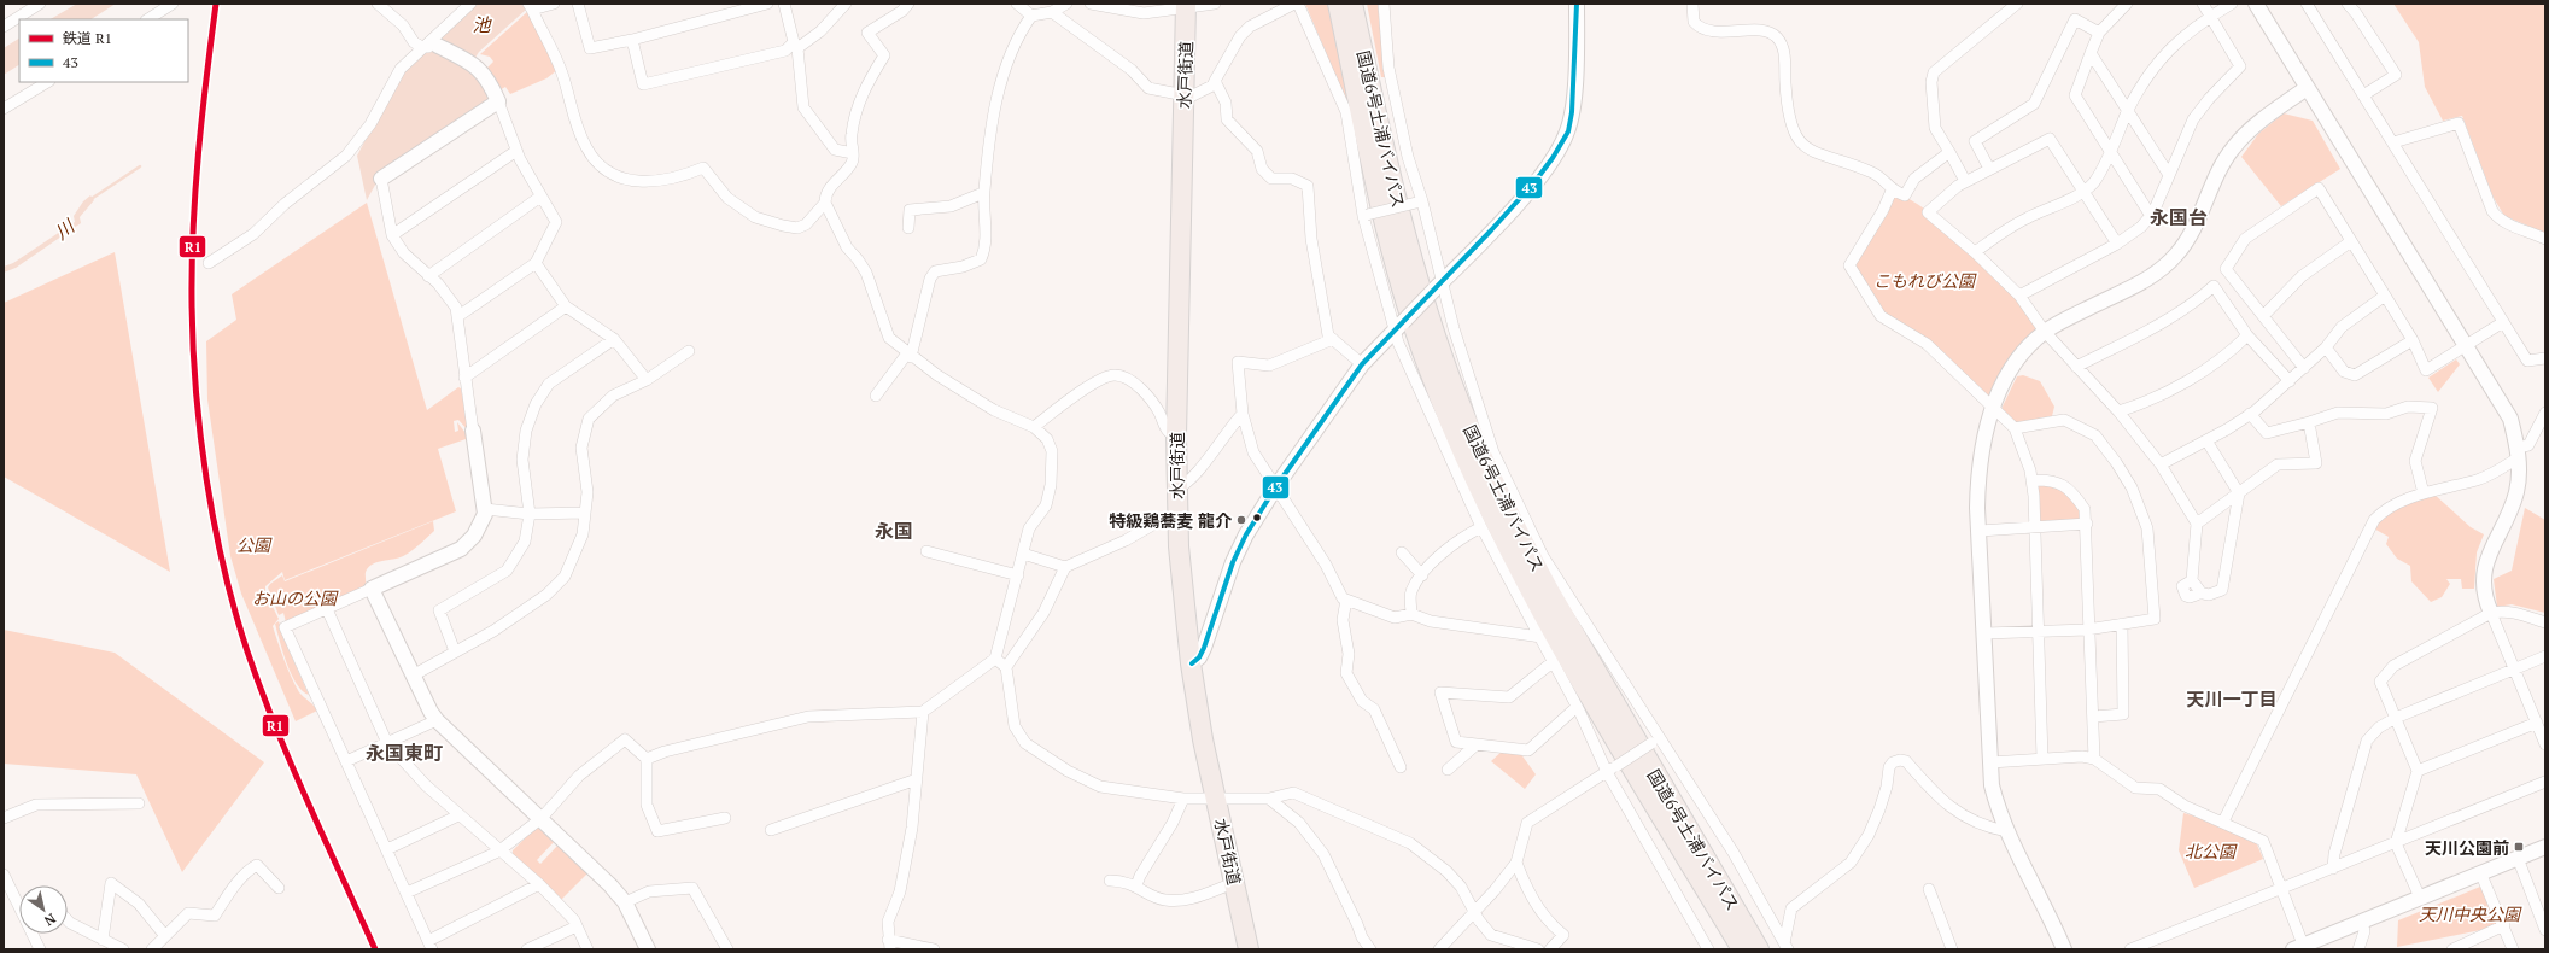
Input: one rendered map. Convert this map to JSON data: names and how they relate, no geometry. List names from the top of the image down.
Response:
{
  "streets": {
    "highway": ["水戸街道", "国道6号土浦バイパス"]
  },
  "districts": [
    "永国台",
    "永国",
    "天川一丁目",
    "永国東町"
  ],
  "water": ["池", "川"],
  "parks": [
    "こもれび公園",
    "公園",
    "お山の公園",
    "北公園",
    "天川中央公園"
  ],
  "places": {
    "other": ["特級鶏蕎麦 龍介"],
    "transit": ["天川公園前"]
  },
  "lines": ["rail line R1", "transit line 43"],
  "legend": ["鉄道 R1", "43"],
  "north": "bottom right"
}
